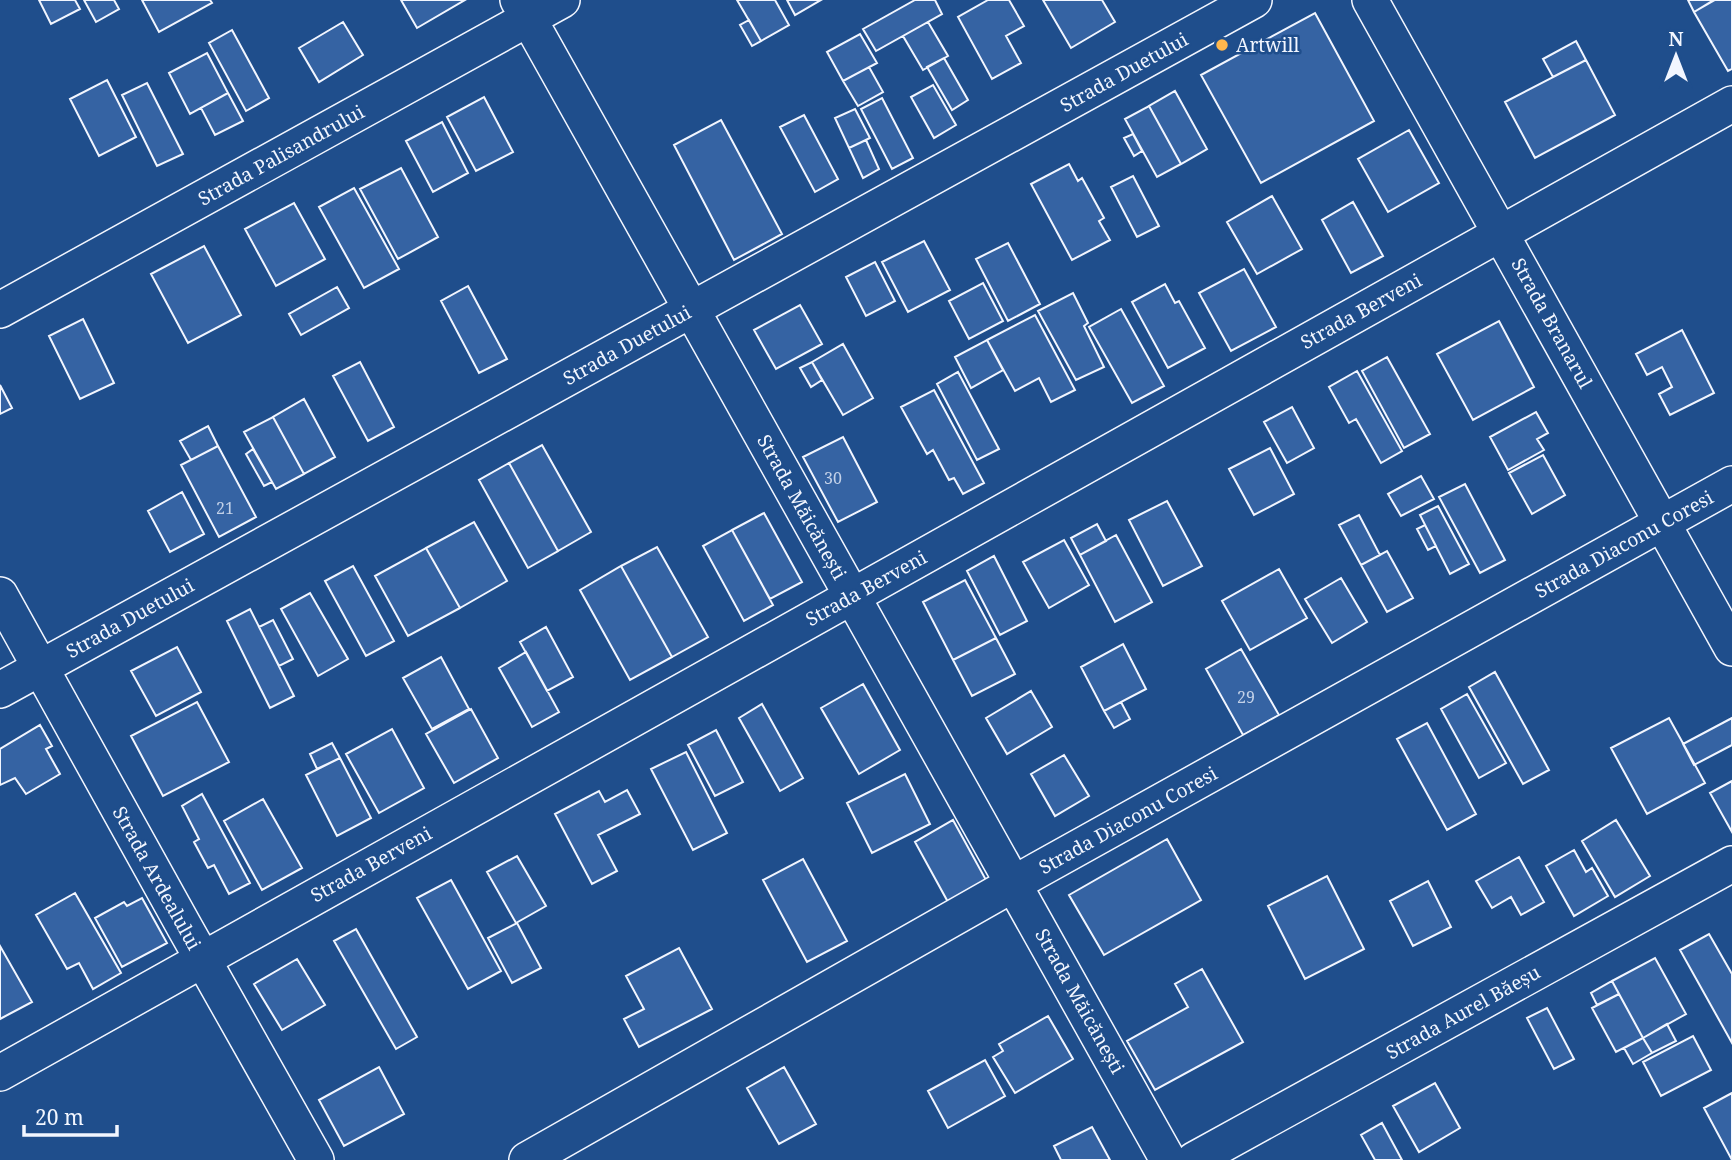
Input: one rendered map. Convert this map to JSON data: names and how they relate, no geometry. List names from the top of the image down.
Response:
{
  "streets": {
    "street": [
      "Strada Duetului",
      "Strada Palisandrului",
      "Strada Berveni",
      "Strada Branarul",
      "Strada Măicănești",
      "Strada Diaconu Coresi",
      "Strada Ardealului",
      "Strada Aurel Băeșu"
    ]
  },
  "crossings": [
    ["Strada Duetului", "Strada Măicănești"],
    ["Strada Duetului", "Strada Ardealului"],
    ["Strada Palisandrului", "Strada Măicănești"],
    ["Strada Berveni", "Strada Branarul"],
    ["Strada Berveni", "Strada Măicănești"],
    ["Strada Berveni", "Strada Ardealului"],
    ["Strada Branarul", "Strada Diaconu Coresi"],
    ["Strada Măicănești", "Strada Diaconu Coresi"]
  ],
  "places": ["Artwill"],
  "house_numbers": ["30", "21", "29"],
  "scale_bar": "20 m",
  "north": "top"
}
